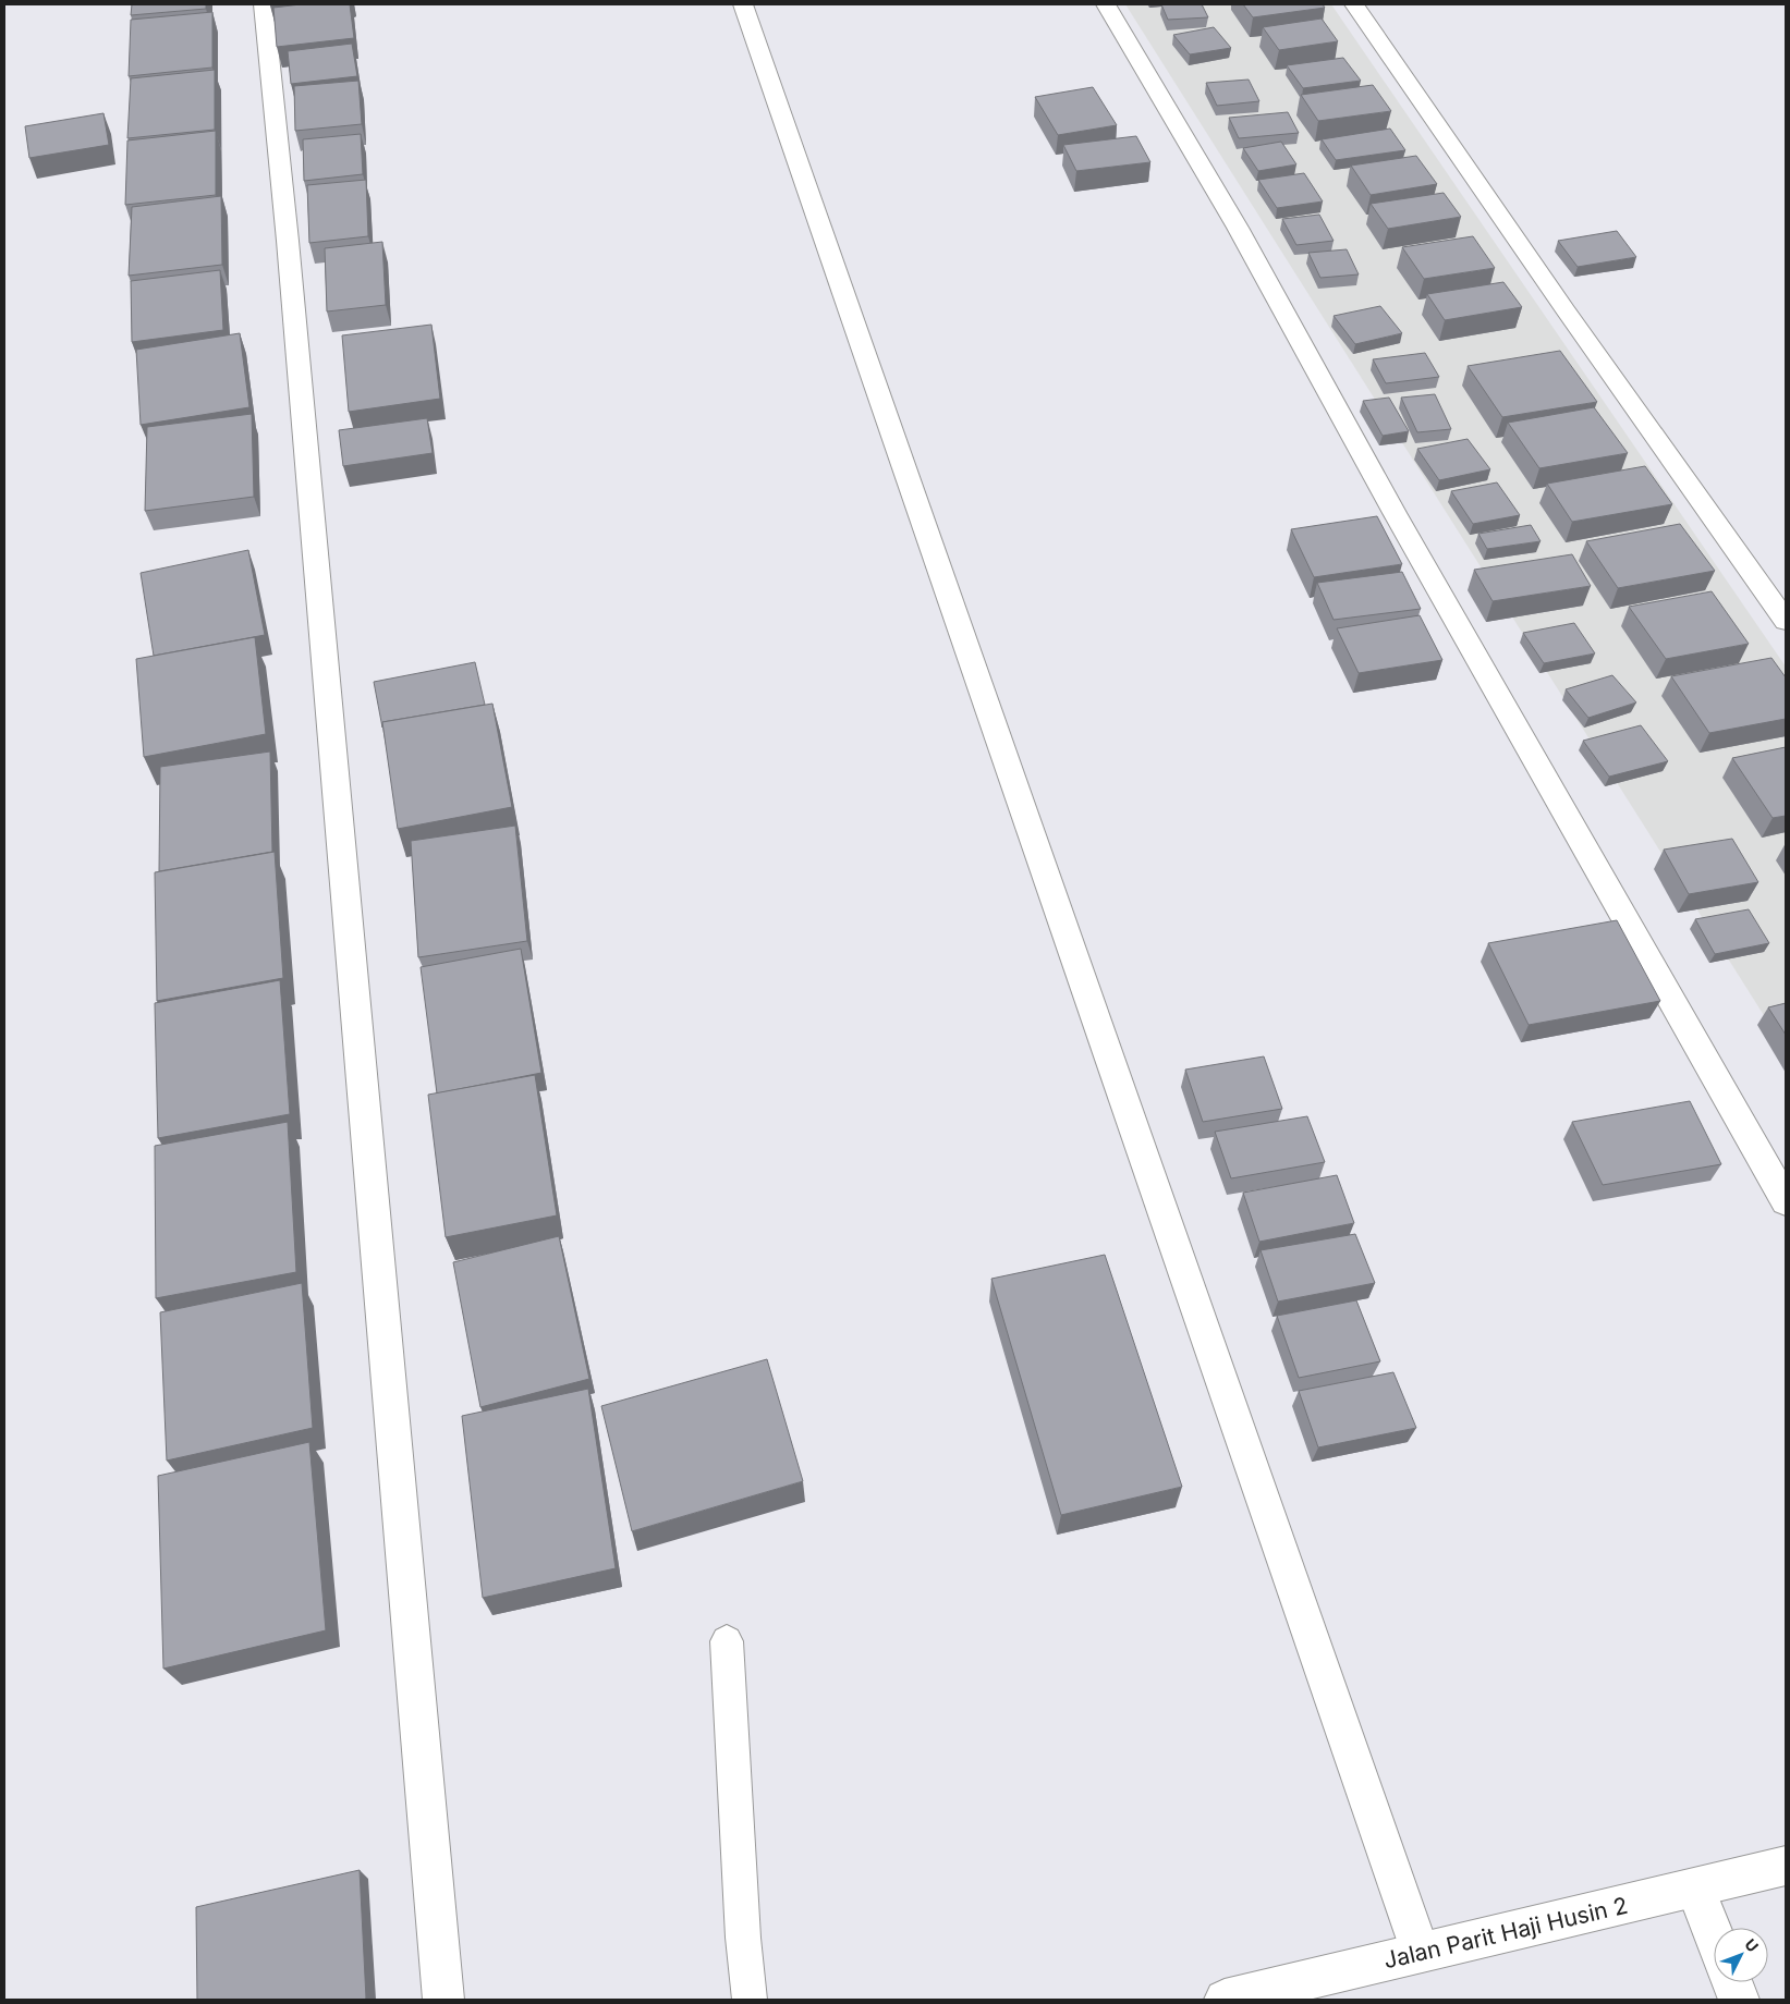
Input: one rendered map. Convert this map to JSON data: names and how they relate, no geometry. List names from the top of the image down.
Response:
{
  "streets": {
    "street": ["Jalan Parit Haji Husin 2"]
  },
  "north": "top right"
}
